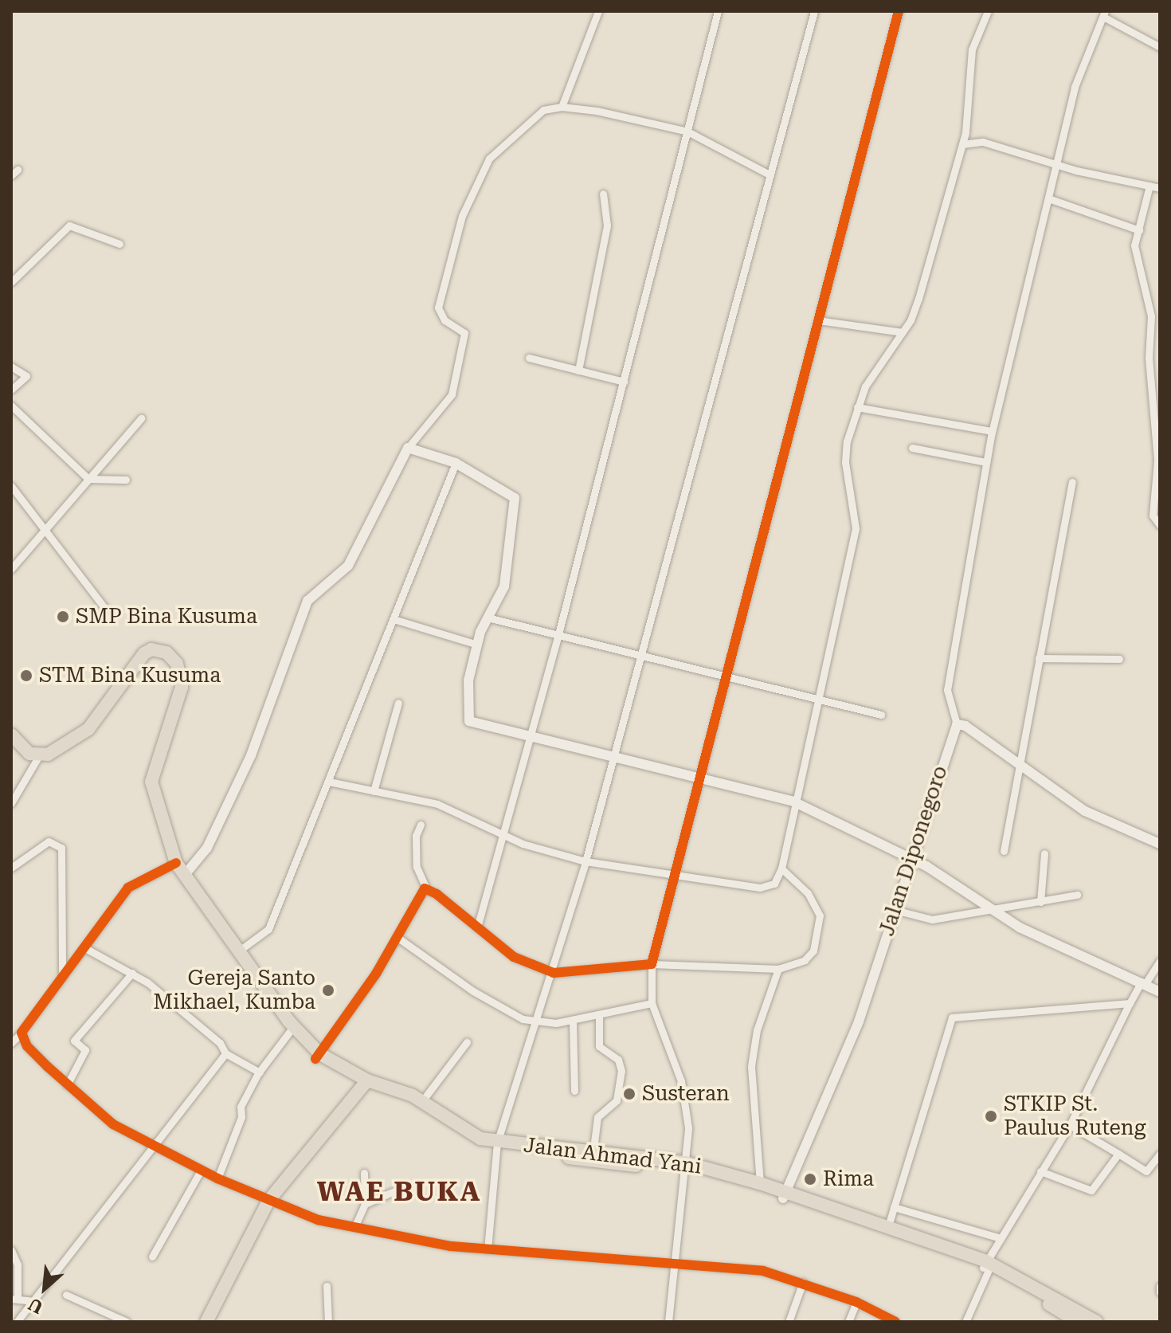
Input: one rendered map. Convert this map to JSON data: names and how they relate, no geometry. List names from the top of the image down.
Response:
{
  "streets": {
    "highway": ["Jalan Ahmad Yani"],
    "street": ["Jalan Diponegoro"]
  },
  "crossings": [
    ["Jalan Diponegoro", "Jalan Ahmad Yani"]
  ],
  "districts": ["WAE BUKA"],
  "places": [
    "SMP Bina Kusuma",
    "STM Bina Kusuma",
    "Gereja Santo Mikhael, Kumba",
    "Susteran",
    "STKIP St. Paulus Ruteng",
    "Rima"
  ],
  "north": "bottom left"
}
